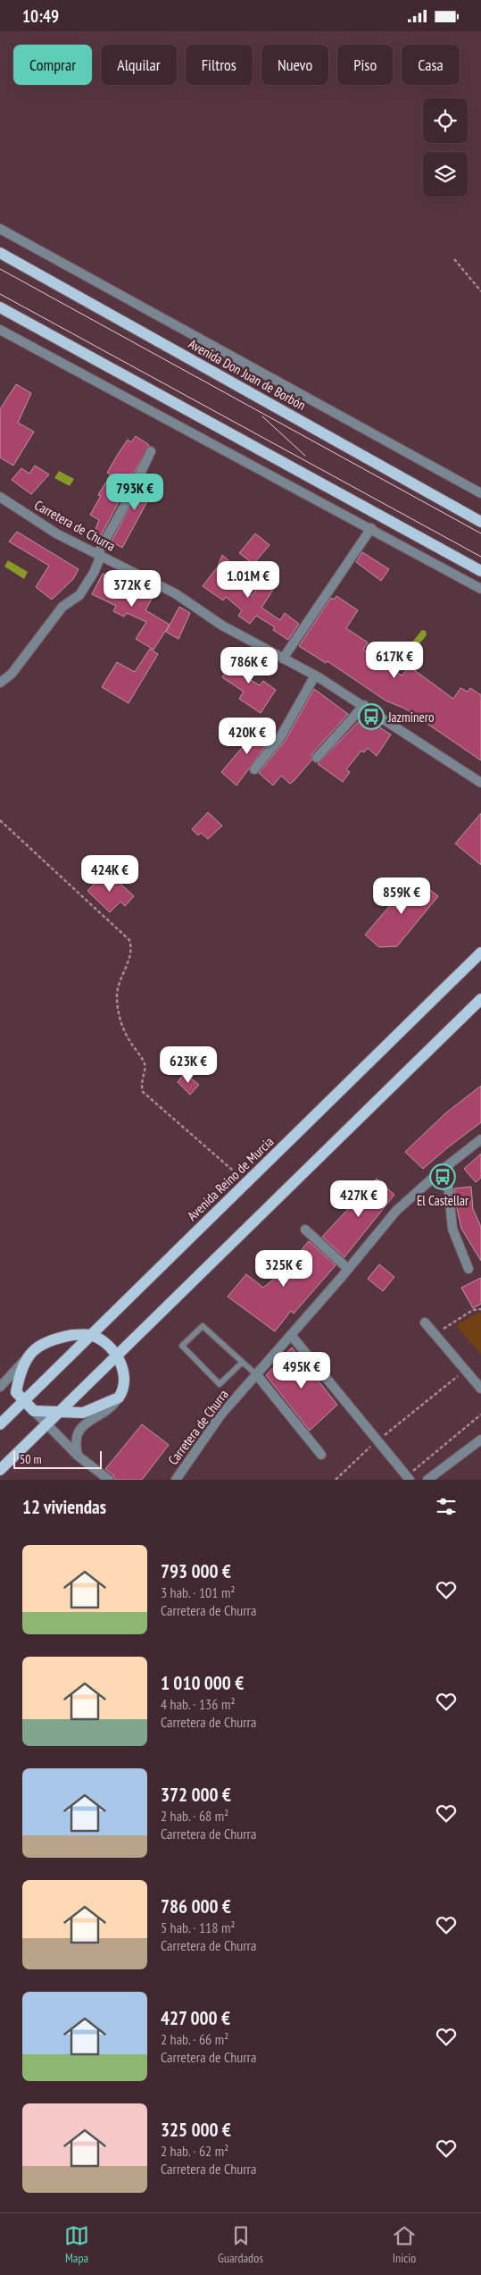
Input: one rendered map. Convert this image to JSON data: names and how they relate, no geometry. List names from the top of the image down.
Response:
{
  "streets": {
    "main road": ["Avenida Don Juan de Borbón", "Avenida Reino de Murcia"],
    "street": ["Carretera de Churra"]
  },
  "places": {
    "bus stop": ["Jazminero", "El Castellar"]
  },
  "scale_bar": "50 m",
  "page": {
    "status": "10:49",
    "chip": [
      "Comprar",
      "Alquilar",
      "Filtros",
      "Nuevo",
      "Piso",
      "Casa"
    ],
    "price": [
      "793K €",
      "1.01M €",
      "372K €",
      "617K €",
      "786K €",
      "420K €",
      "424K €",
      "859K €",
      "623K €",
      "427K €",
      "325K €",
      "495K €"
    ],
    "scale": "50 m",
    "heading": "12 viviendas",
    "list": [
      {
        "name": "793 000 €",
        "note": "3 hab. · 101 m² · Carretera de Churra"
      },
      {
        "name": "1 010 000 €",
        "note": "4 hab. · 136 m² · Carretera de Churra"
      },
      {
        "name": "372 000 €",
        "note": "2 hab. · 68 m² · Carretera de Churra"
      },
      {
        "name": "786 000 €",
        "note": "5 hab. · 118 m² · Carretera de Churra"
      },
      {
        "name": "427 000 €",
        "note": "2 hab. · 66 m² · Carretera de Churra"
      },
      {
        "name": "325 000 €",
        "note": "2 hab. · 62 m² · Carretera de Churra"
      }
    ],
    "tabs": ["Mapa", "Guardados", "Inicio"]
  }
}
